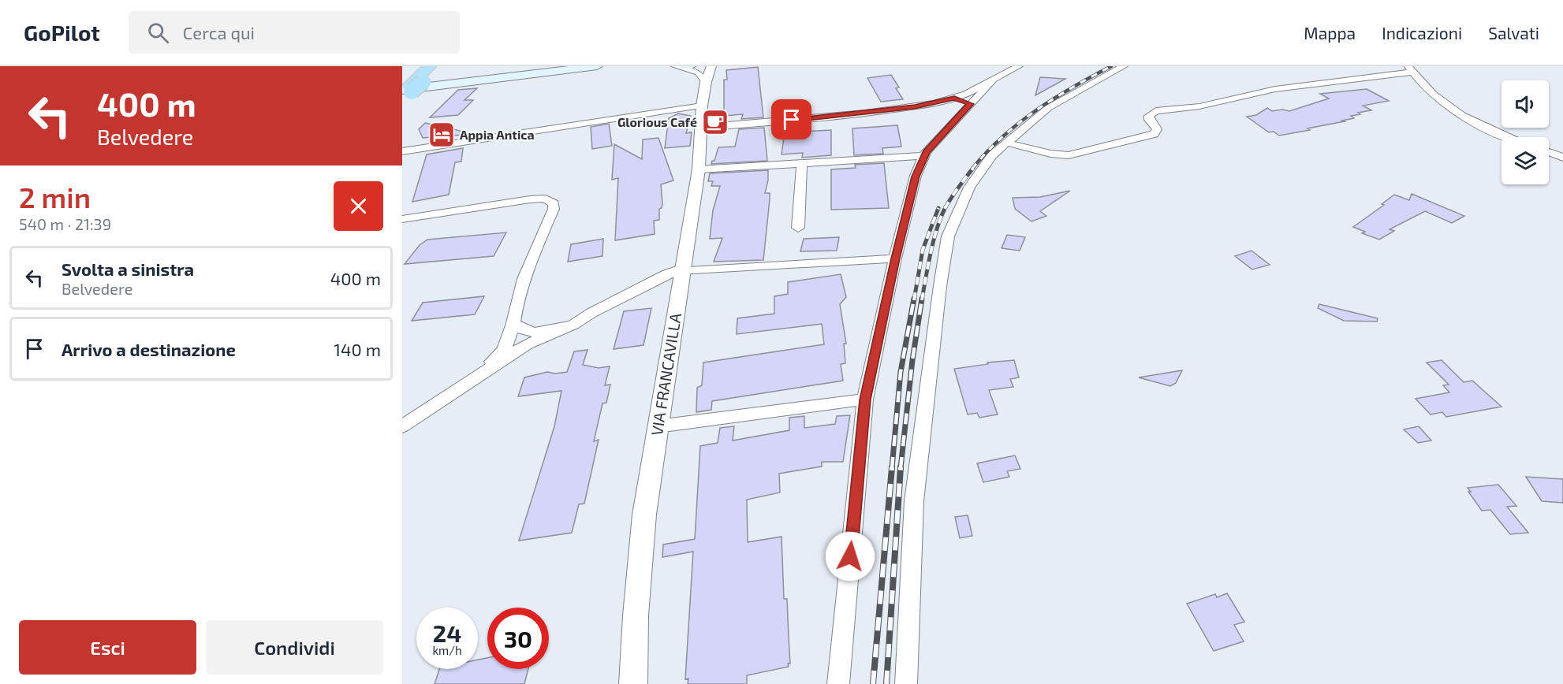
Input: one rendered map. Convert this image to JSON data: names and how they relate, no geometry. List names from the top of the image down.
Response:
{
  "streets": {
    "street": ["VIA FRANCAVILLA"]
  },
  "places": {
    "cafe": ["Glorious Café"],
    "hotel": ["Appia Antica"]
  },
  "page": {
    "header": "GoPilot",
    "search": "Cerca qui",
    "nav": ["Mappa", "Indicazioni", "Salvati"],
    "turn": ["400 m", "Belvedere"],
    "heading": ["2 min", "540 m · 21:39"],
    "list": [
      {
        "name": "Svolta a sinistra",
        "note": "Belvedere",
        "value": "400 m"
      },
      {
        "name": "Arrivo a destinazione",
        "value": "140 m"
      }
    ],
    "speed": "24 km/h",
    "limit": "30",
    "buttons": ["Esci", "Condividi"]
  }
}
